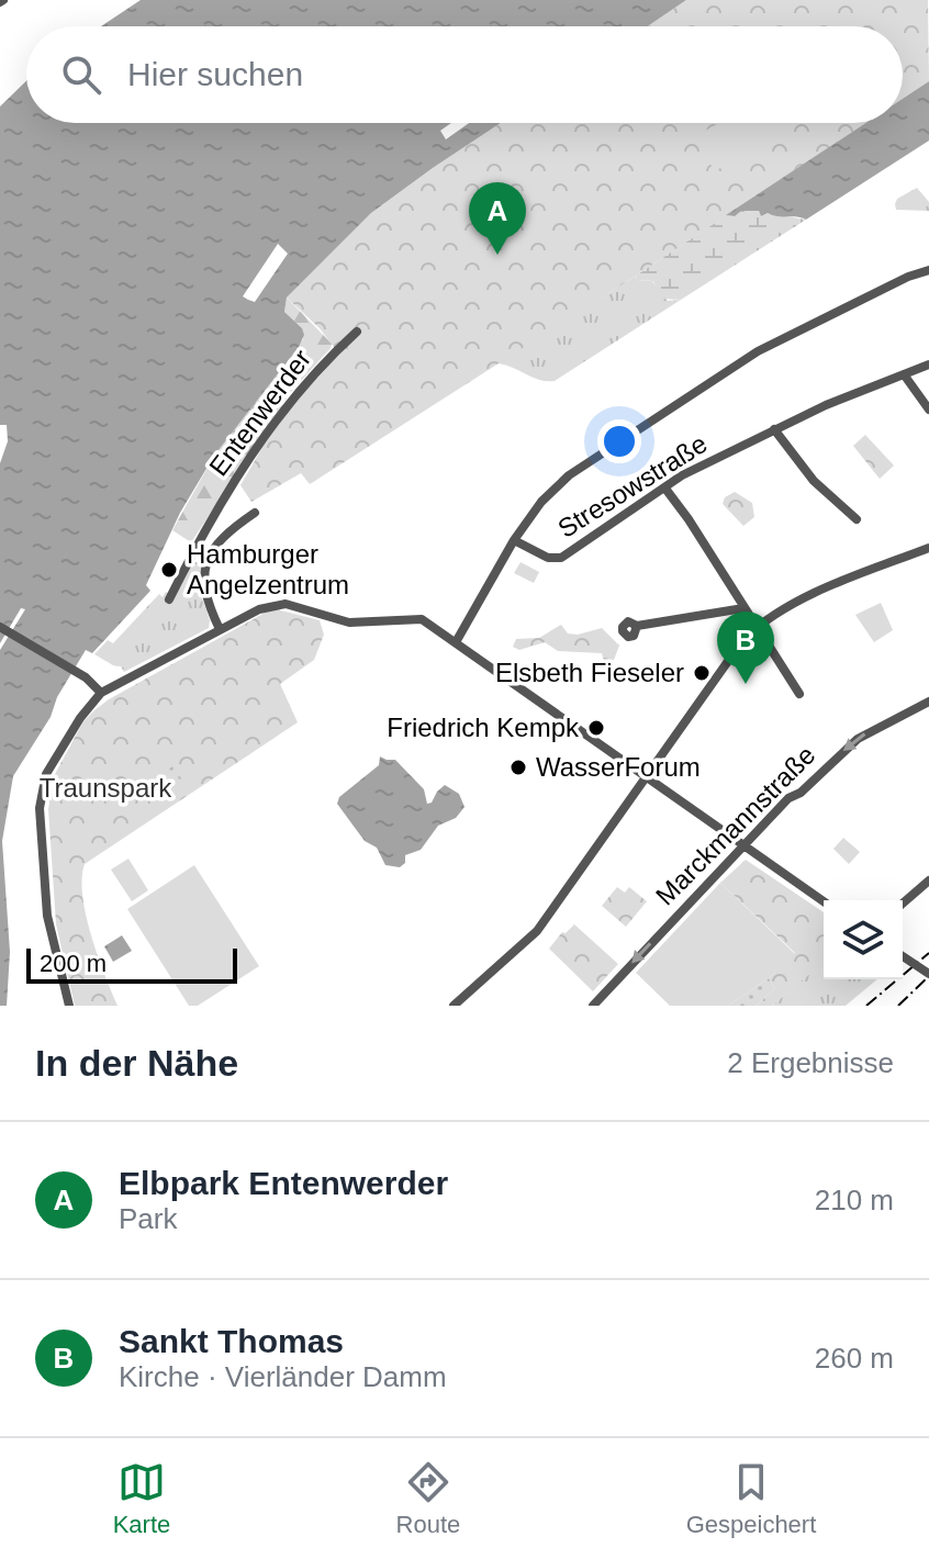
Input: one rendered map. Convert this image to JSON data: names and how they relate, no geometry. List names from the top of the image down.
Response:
{
  "streets": {
    "street": ["Entenwerder", "Stresowstraße", "Marckmannstraße"]
  },
  "one_way": ["Marckmannstraße"],
  "parks": ["Traunspark"],
  "places": [
    "Hamburger Angelzentrum",
    "Elsbeth Fieseler",
    "Friedrich Kempk",
    "WasserForum"
  ],
  "scale_bar": "200 m",
  "page": {
    "search": "Hier suchen",
    "pins": ["A", "B"],
    "scale": "200 m",
    "heading": ["In der Nähe", "2 Ergebnisse"],
    "list": [
      {
        "mark": "A",
        "name": "Elbpark Entenwerder",
        "note": "Park",
        "value": "210 m"
      },
      {
        "mark": "B",
        "name": "Sankt Thomas",
        "note": "Kirche · Vierländer Damm",
        "value": "260 m"
      }
    ],
    "nav": ["Karte", "Route", "Gespeichert"]
  }
}
